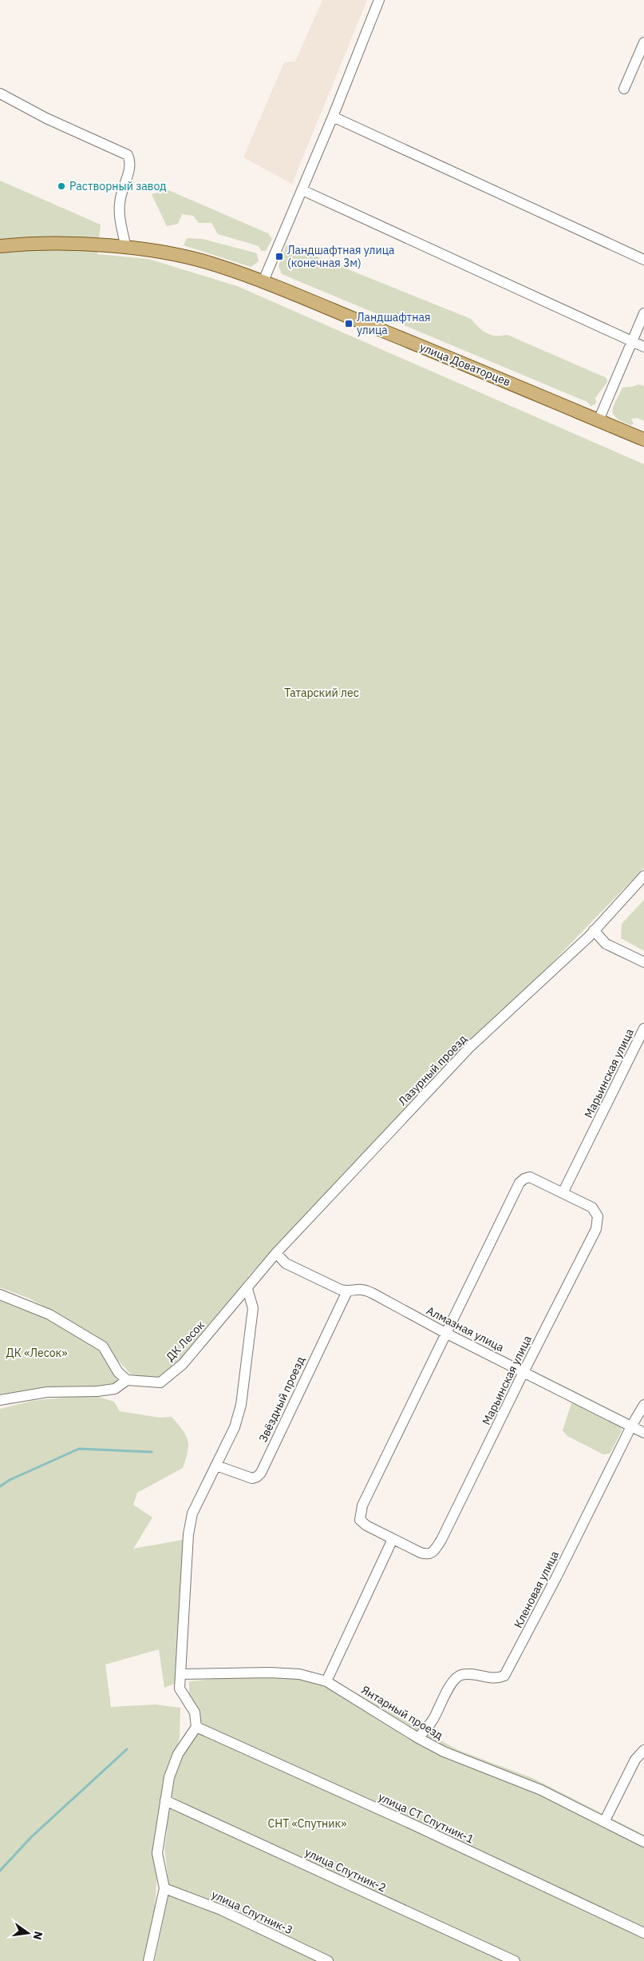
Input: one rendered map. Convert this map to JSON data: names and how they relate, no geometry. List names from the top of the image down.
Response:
{
  "streets": {
    "main road": ["улица Доваторцев"],
    "street": [
      "Лазурный проезд",
      "Марьинская улица",
      "Алмазная улица",
      "ДК Лесок",
      "Звёздный проезд",
      "Кленовая улица",
      "Янтарный проезд",
      "улица СТ Спутник-1",
      "улица Спутник-2",
      "улица Спутник-3"
    ]
  },
  "crossings": [
    ["Лазурный проезд", "Алмазная улица"],
    ["Лазурный проезд", "ДК Лесок"],
    ["Марьинская улица", "Алмазная улица"],
    ["Алмазная улица", "Звёздный проезд"],
    ["Алмазная улица", "Кленовая улица"],
    ["Кленовая улица", "Янтарный проезд"]
  ],
  "parks": ["Татарский лес", "ДК «Лесок»", "СНТ «Спутник»"],
  "places": {
    "other": ["Растворный завод"],
    "transit": ["Ландшафтная улица (конечная 3м)", "Ландшафтная улица"]
  },
  "north": "right"
}
